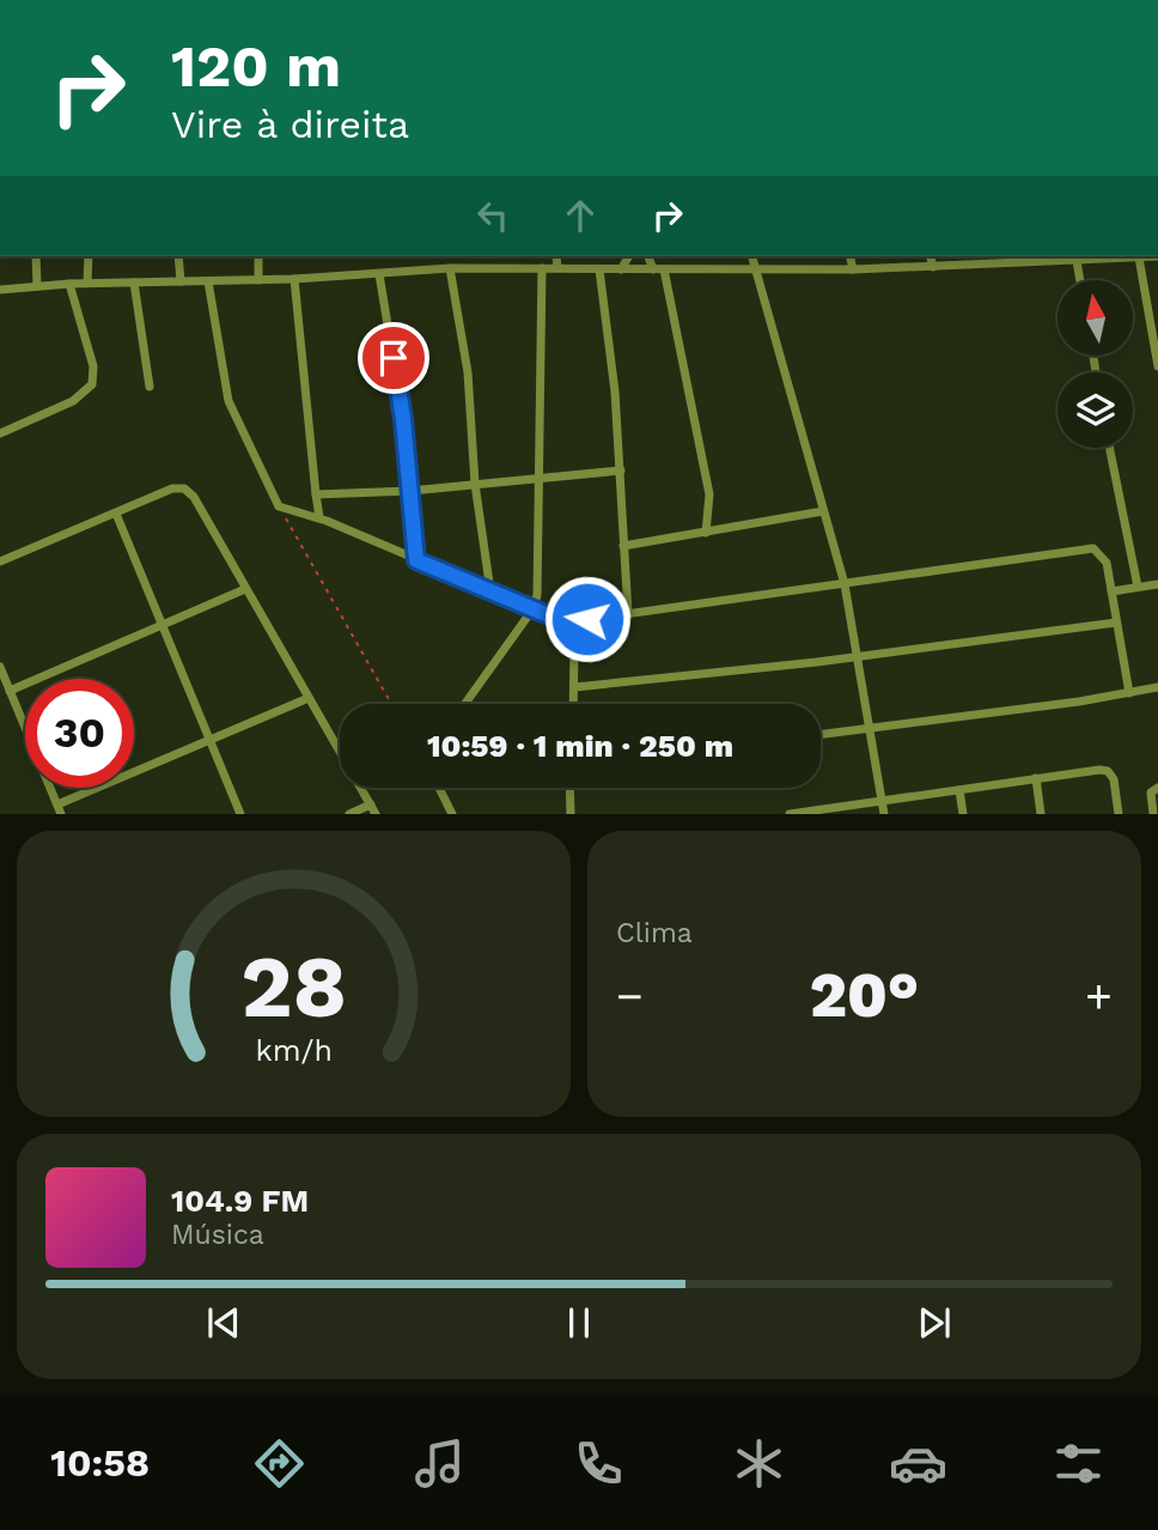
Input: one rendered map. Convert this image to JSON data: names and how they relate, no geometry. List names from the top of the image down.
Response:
{
  "north": "top",
  "page": {
    "turn": ["120 m", "Vire à direita"],
    "limit": "30",
    "trip": "10:59 · 1 min · 250 m",
    "tile": "Clima",
    "heat": ["−", "20°", "+"],
    "song": ["104.9 FM", "Música"],
    "tabs": "10:58",
    "gauge": ["28", "km/h"]
  }
}
